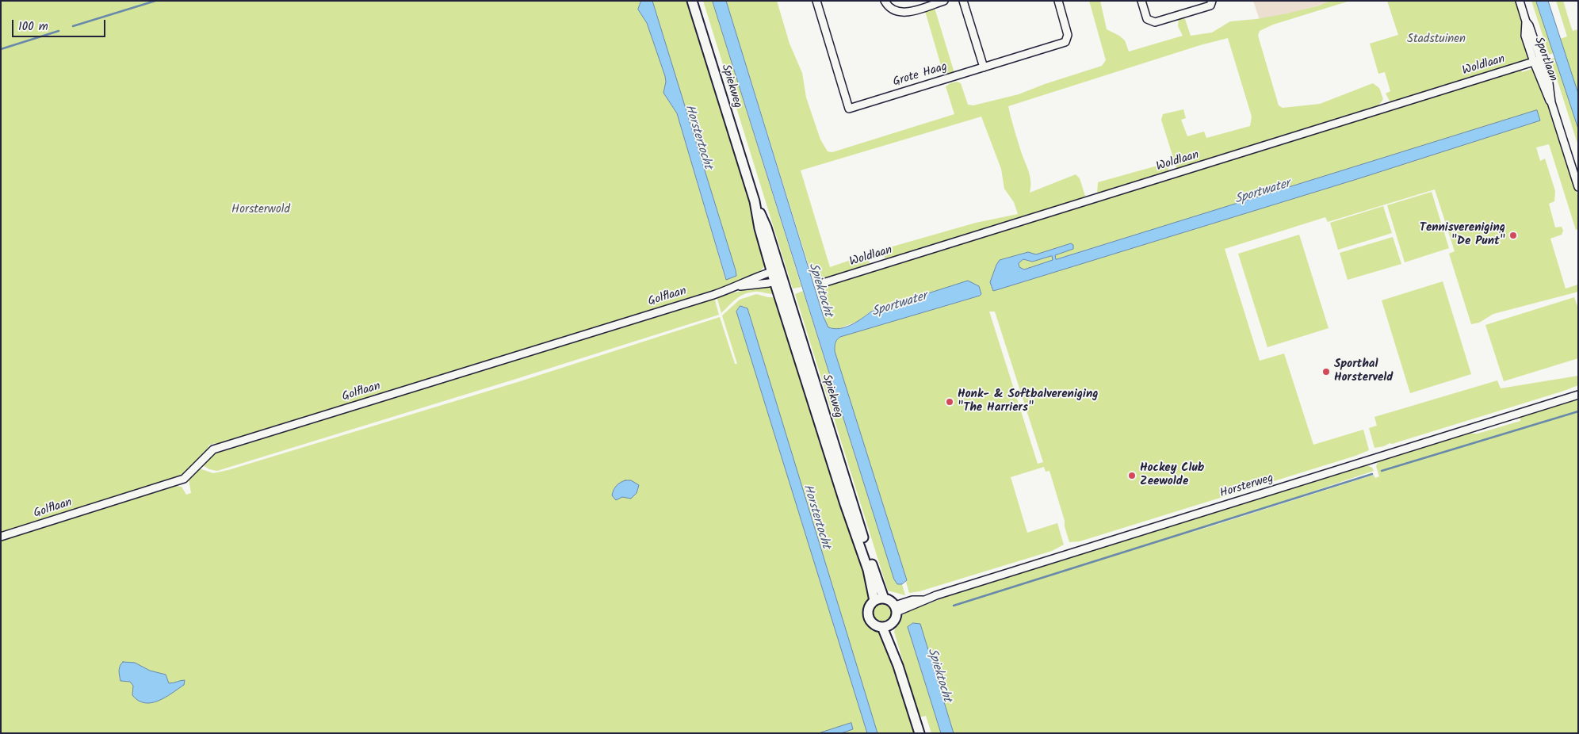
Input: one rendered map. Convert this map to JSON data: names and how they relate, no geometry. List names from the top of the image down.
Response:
{
  "streets": {
    "main road": ["Spiekweg"],
    "street": [
      "Sportlaan",
      "Woldlaan",
      "Grote Haag",
      "Golflaan",
      "Horsterweg"
    ]
  },
  "crossings": [
    ["Sportlaan", "Woldlaan"],
    ["Spiekweg", "Golflaan"],
    ["Spiekweg", "Horsterweg"]
  ],
  "water": ["Horstertocht", "Sportwater", "Spiektocht"],
  "parks": ["Stadstuinen", "Horsterwold"],
  "places": [
    "Tennisvereniging \"De Punt\"",
    "Sporthal Horsterveld",
    "Honk- & Softbalvereniging \"The Harriers\"",
    "Hockey Club Zeewolde"
  ],
  "scale_bar": "100 m"
}
